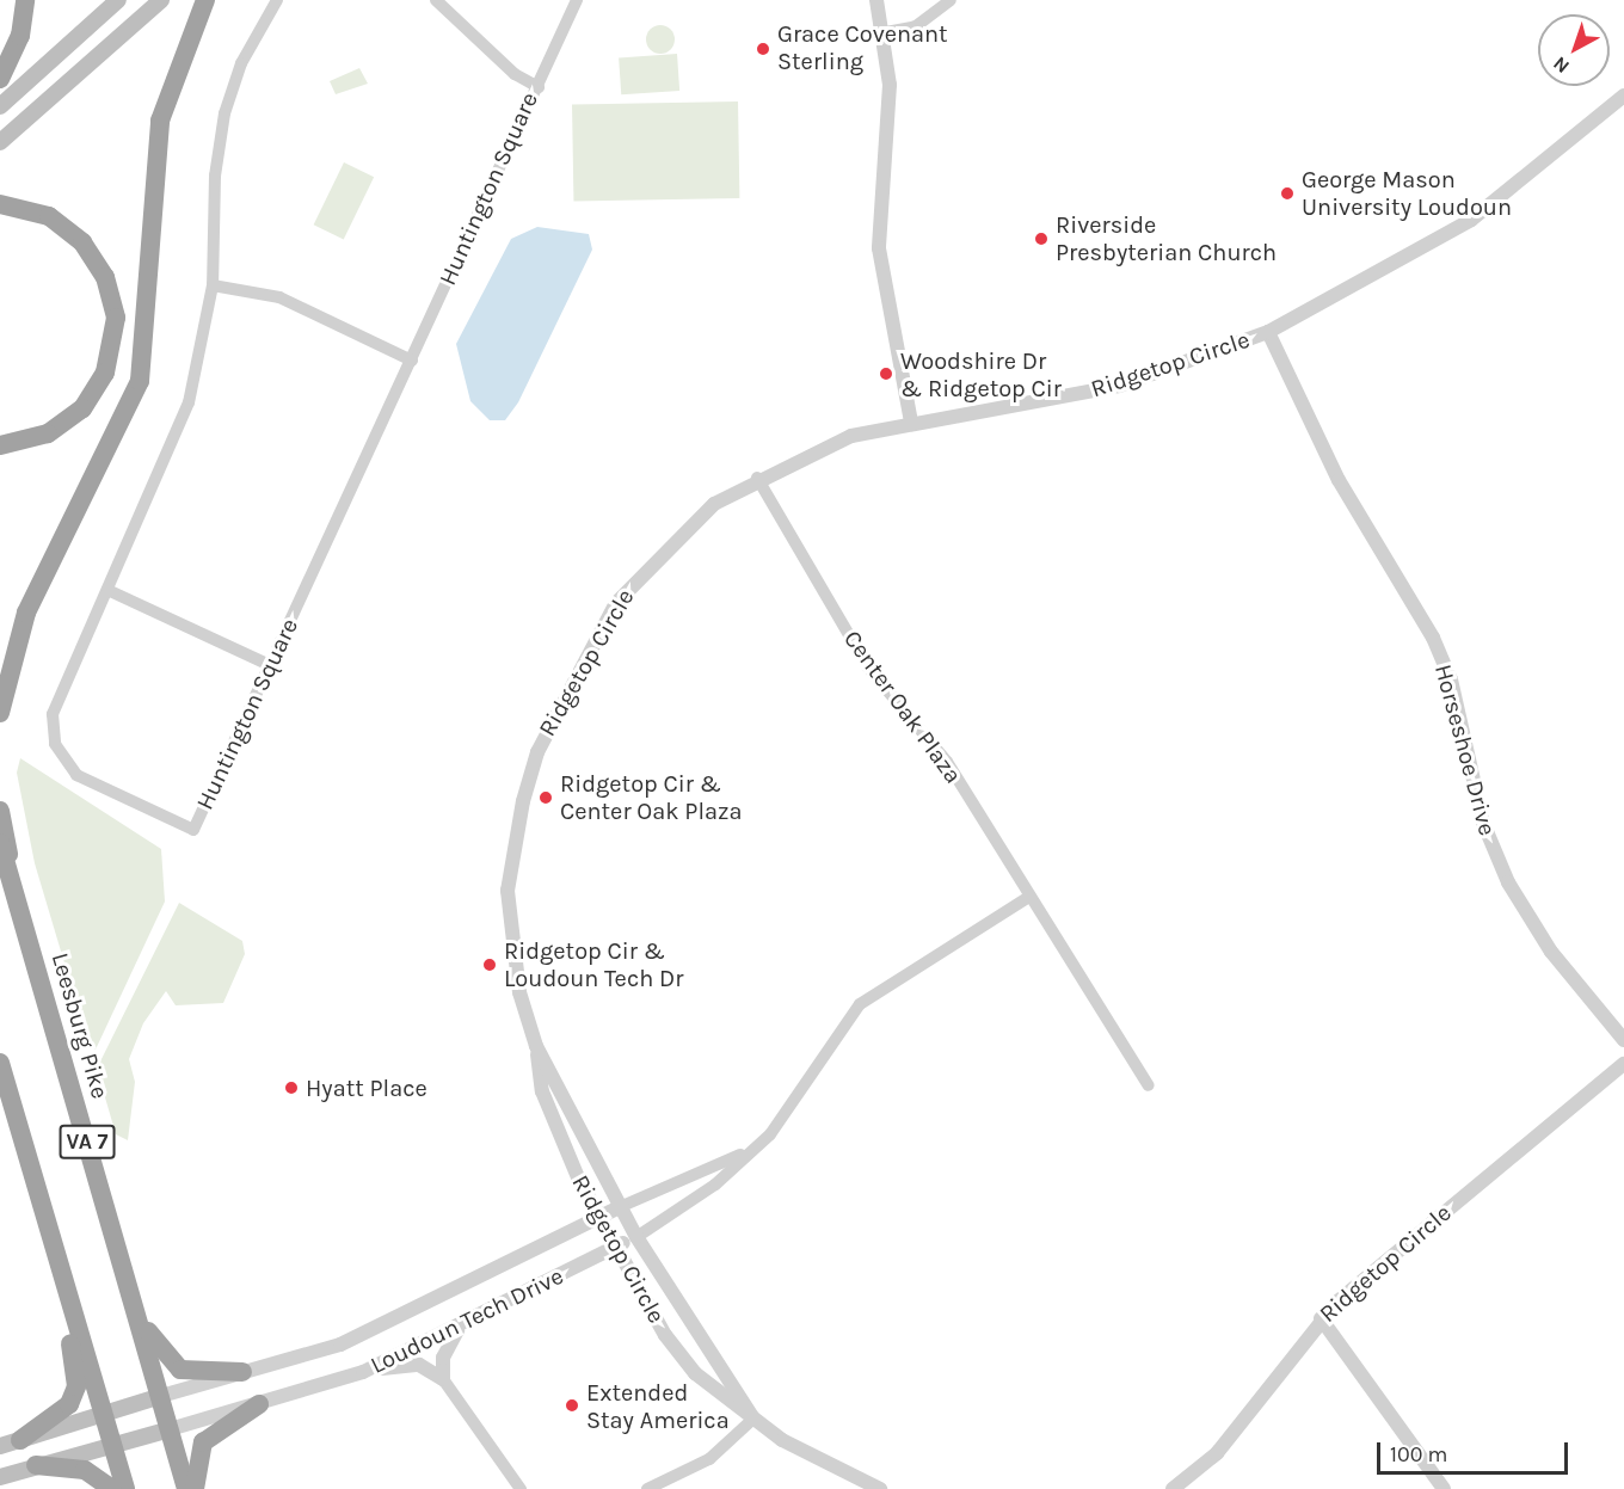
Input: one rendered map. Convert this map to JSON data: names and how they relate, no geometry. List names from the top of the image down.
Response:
{
  "streets": {
    "highway": ["Leesburg Pike", "VA 7"],
    "street": [
      "Huntington Square",
      "Ridgetop Circle",
      "Center Oak Plaza",
      "Horseshoe Drive",
      "Loudoun Tech Drive"
    ]
  },
  "crossings": [
    ["Ridgetop Circle", "Center Oak Plaza"],
    ["Ridgetop Circle", "Horseshoe Drive"],
    ["Ridgetop Circle", "Loudoun Tech Drive"],
    ["Leesburg Pike", "VA 7"],
    ["Leesburg Pike", "Loudoun Tech Drive"],
    ["VA 7", "Loudoun Tech Drive"]
  ],
  "places": [
    "Grace Covenant Sterling",
    "George Mason University Loudoun",
    "Riverside Presbyterian Church",
    "Woodshire Dr & Ridgetop Cir",
    "Ridgetop Cir & Center Oak Plaza",
    "Ridgetop Cir & Loudoun Tech Dr",
    "Hyatt Place",
    "Extended Stay America"
  ],
  "scale_bar": "100 m",
  "north": "bottom left"
}
